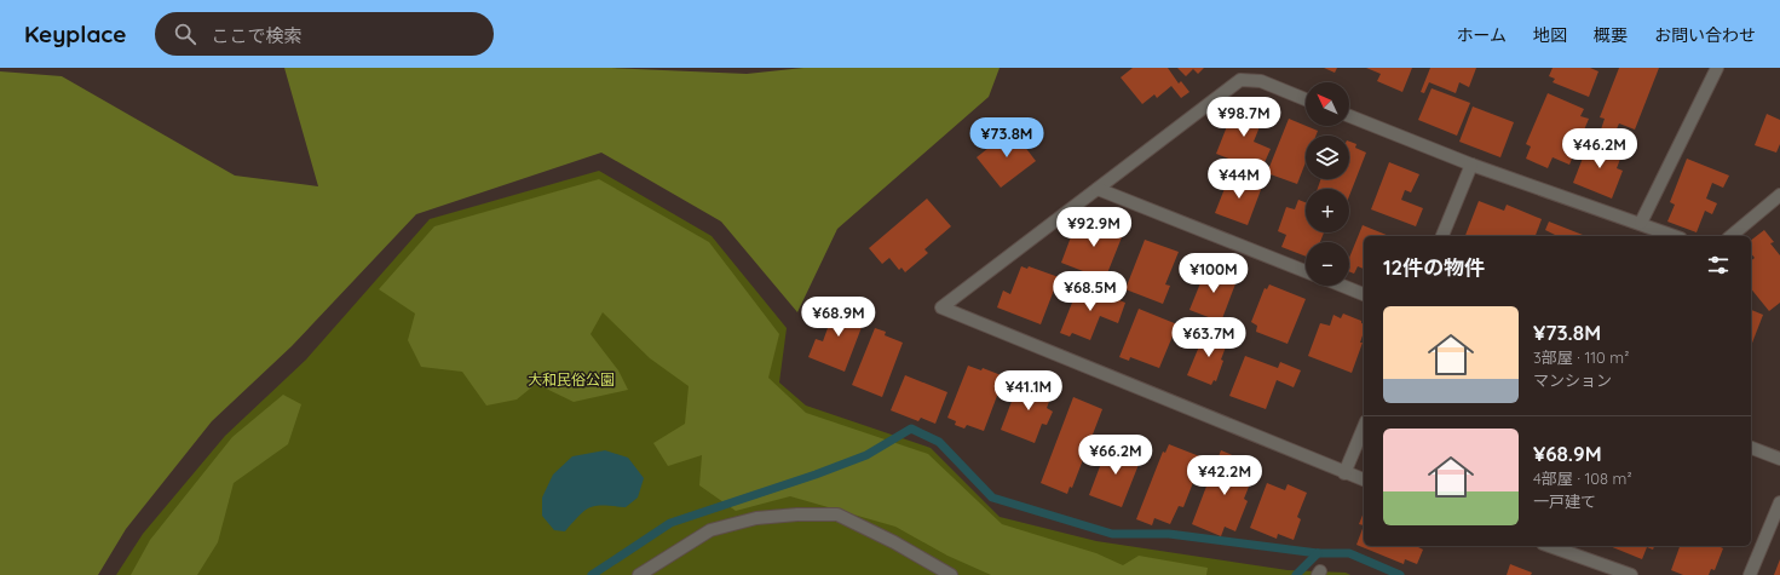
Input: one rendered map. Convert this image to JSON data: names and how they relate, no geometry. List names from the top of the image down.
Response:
{
  "parks": ["大和民俗公園"],
  "north": "top left",
  "page": {
    "header": "Keyplace",
    "search": "ここで検索",
    "nav": [
      "ホーム",
      "地図",
      "概要",
      "お問い合わせ"
    ],
    "map_buttons": ["+", "−"],
    "price": [
      "¥98.7M",
      "¥73.8M",
      "¥46.2M",
      "¥44M",
      "¥92.9M",
      "¥100M",
      "¥68.5M",
      "¥68.9M",
      "¥63.7M",
      "¥41.1M",
      "¥66.2M",
      "¥42.2M"
    ],
    "heading": "12件の物件",
    "list": [
      {
        "name": "¥73.8M",
        "note": "3部屋 · 110 m² · マンション"
      },
      {
        "name": "¥68.9M",
        "note": "4部屋 · 108 m² · 一戸建て"
      }
    ]
  }
}
